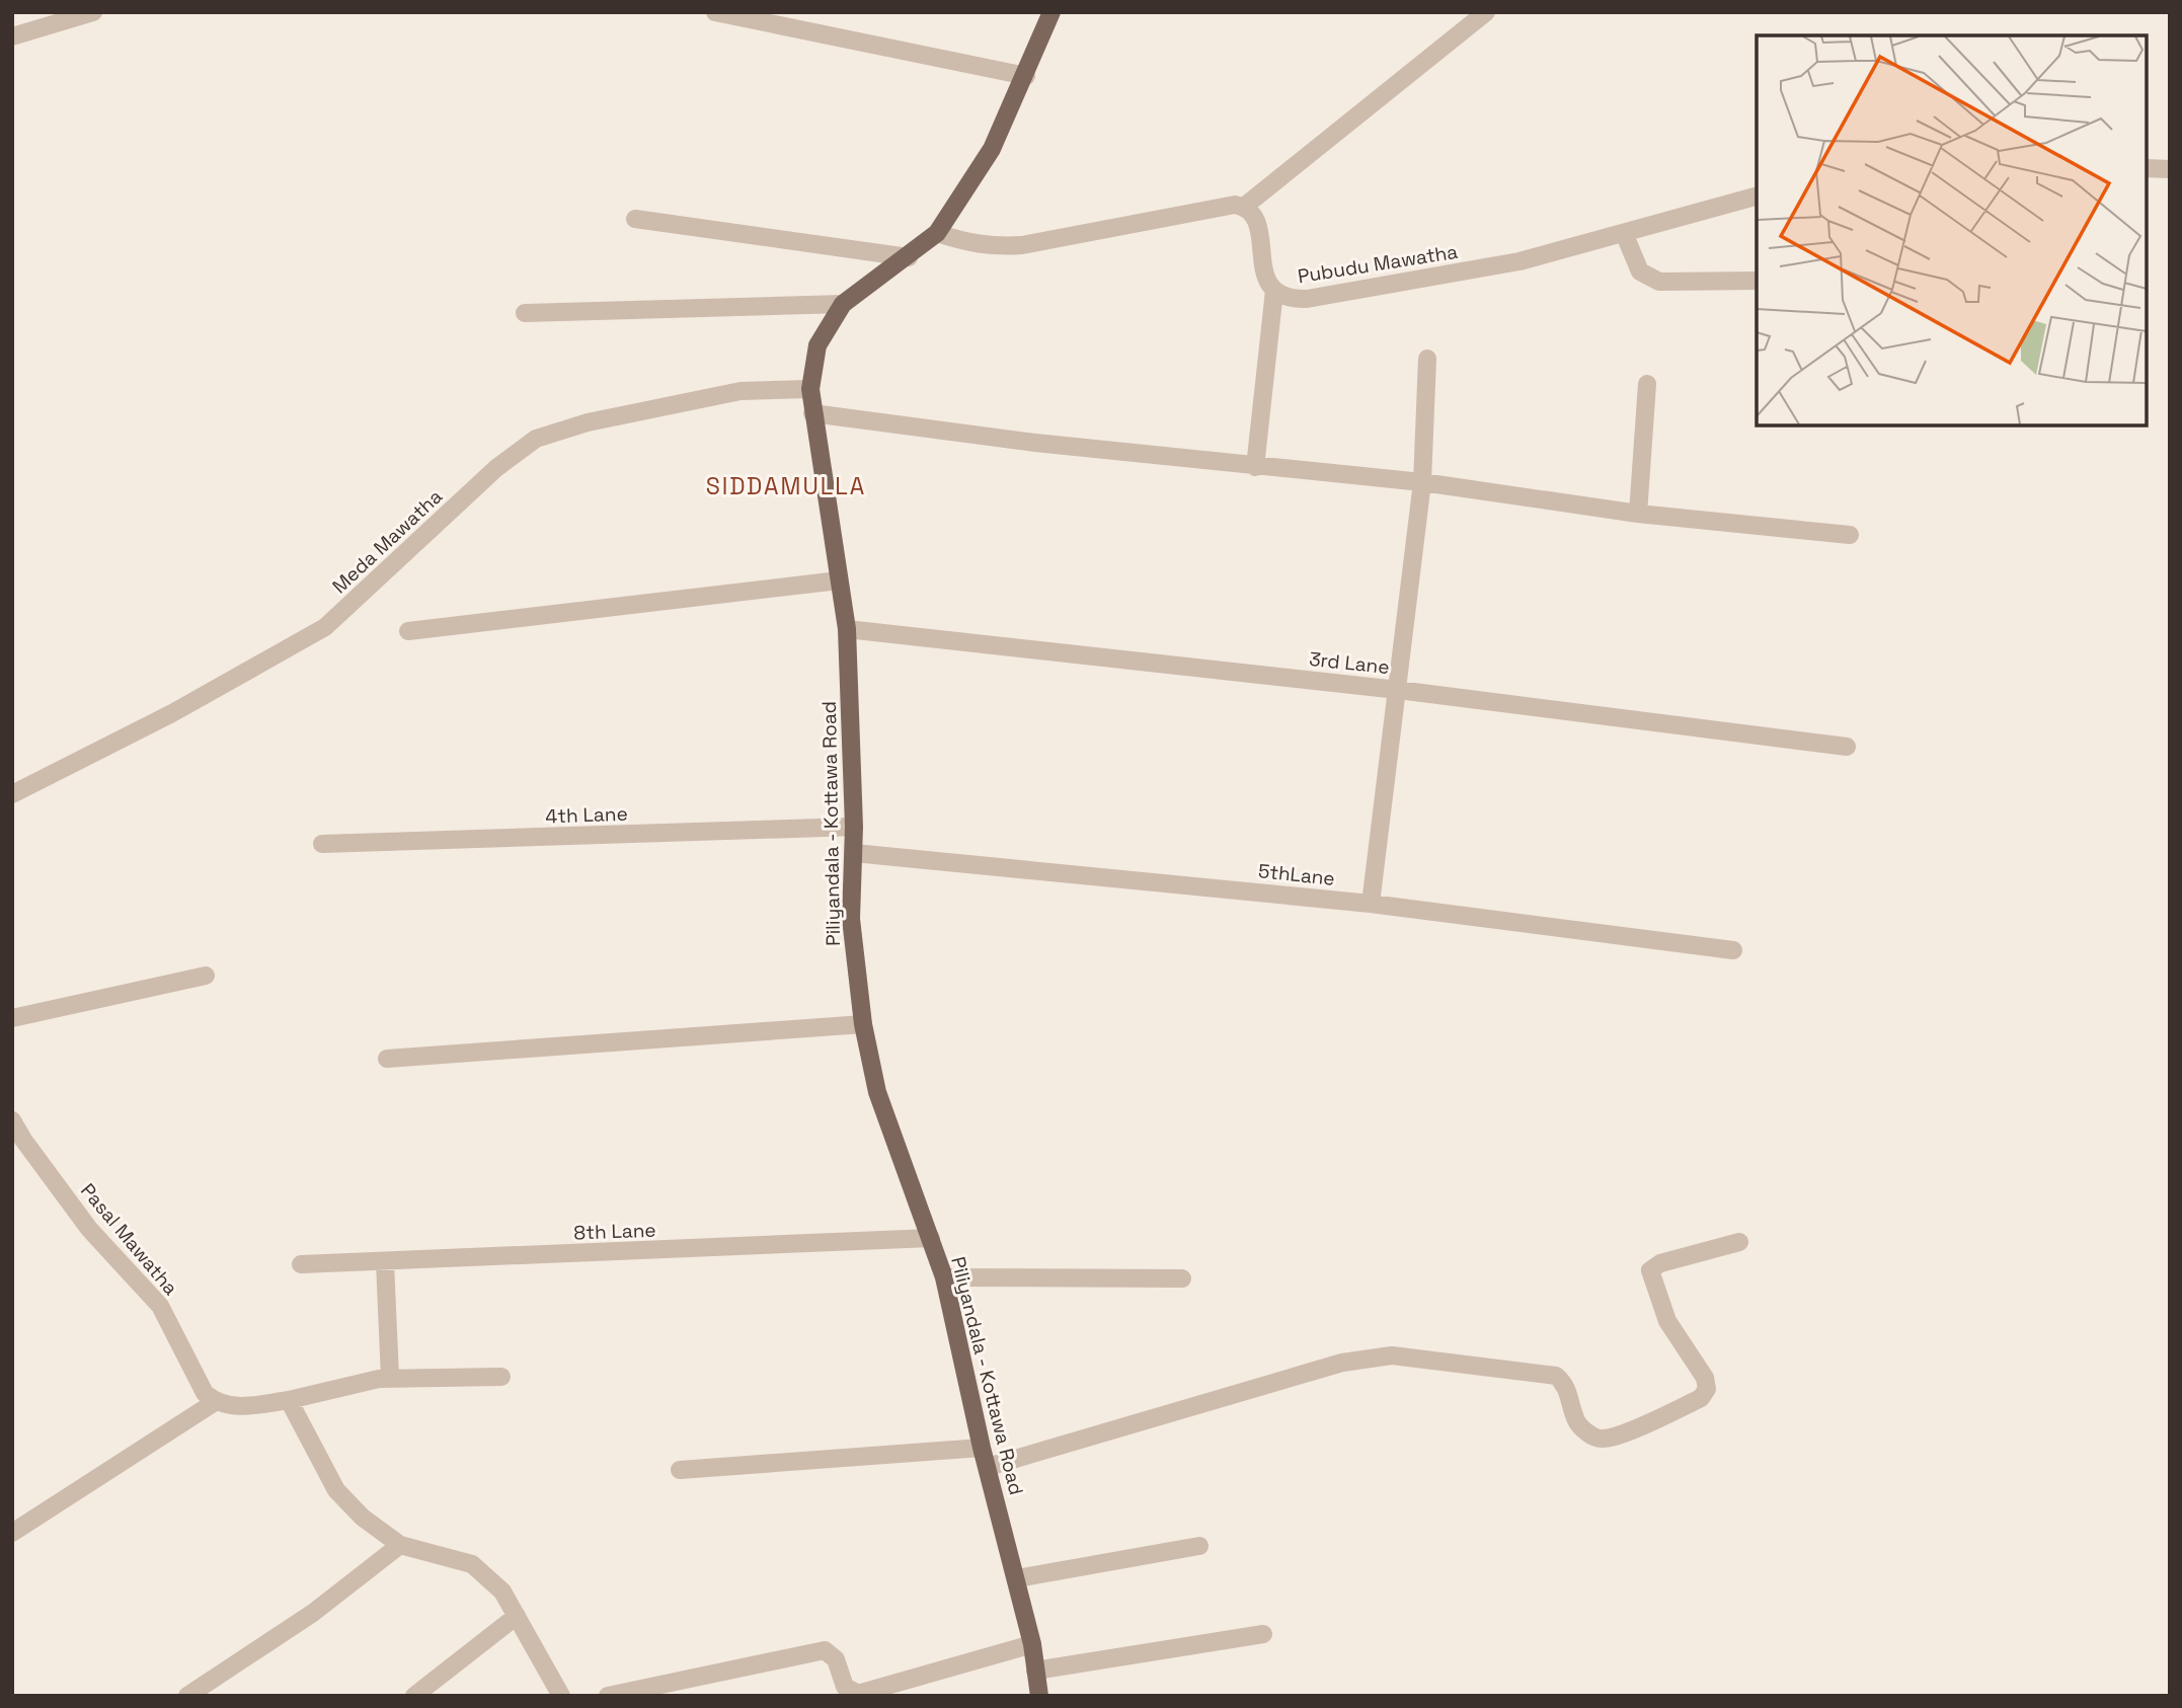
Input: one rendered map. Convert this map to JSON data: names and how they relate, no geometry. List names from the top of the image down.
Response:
{
  "streets": {
    "main road": ["Piliyandala - Kottawa Road"],
    "street": [
      "Pubudu Mawatha",
      "Meda Mawatha",
      "3rd Lane",
      "4th Lane",
      "5thLane",
      "8th Lane",
      "Pasal Mawatha"
    ]
  },
  "crossings": [
    ["Meda Mawatha", "Piliyandala - Kottawa Road"],
    ["3rd Lane", "Piliyandala - Kottawa Road"],
    ["4th Lane", "Piliyandala - Kottawa Road"],
    ["Piliyandala - Kottawa Road", "5thLane"],
    ["Piliyandala - Kottawa Road", "8th Lane"]
  ],
  "districts": ["SIDDAMULLA"]
}
